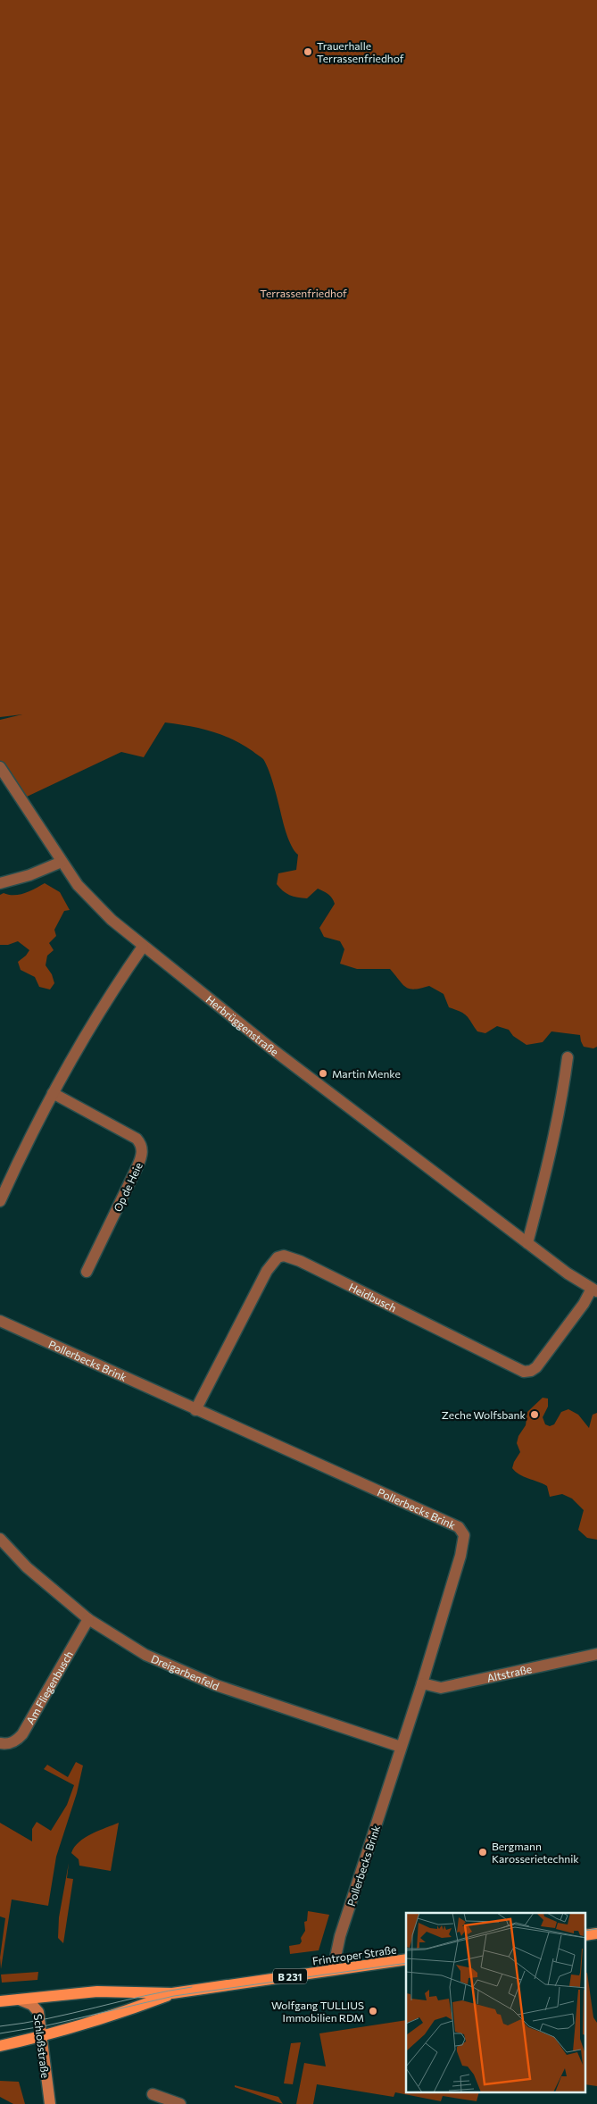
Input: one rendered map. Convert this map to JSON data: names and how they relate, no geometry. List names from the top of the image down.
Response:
{
  "streets": {
    "main road": ["Frintroper Straße", "B 231"],
    "street": [
      "Herbrüggenstraße",
      "Op de Heie",
      "Heidbusch",
      "Pollerbecks Brink",
      "Dreigarbenfeld",
      "Altstraße",
      "Am Fliegenbusch",
      "Schloßstraße"
    ]
  },
  "crossings": [
    ["Herbrüggenstraße", "Heidbusch"],
    ["Heidbusch", "Pollerbecks Brink"],
    ["Pollerbecks Brink", "Dreigarbenfeld"],
    ["Pollerbecks Brink", "Altstraße"],
    ["Pollerbecks Brink", "Frintroper Straße"],
    ["Dreigarbenfeld", "Am Fliegenbusch"],
    ["Frintroper Straße", "Schloßstraße"]
  ],
  "parks": ["Terrassenfriedhof"],
  "places": [
    "Trauerhalle Terrassenfriedhof",
    "Martin Menke",
    "Zeche Wolfsbank",
    "Bergmann Karosserietechnik",
    "Wolfgang TULLIUS Immobilien RDM"
  ]
}
